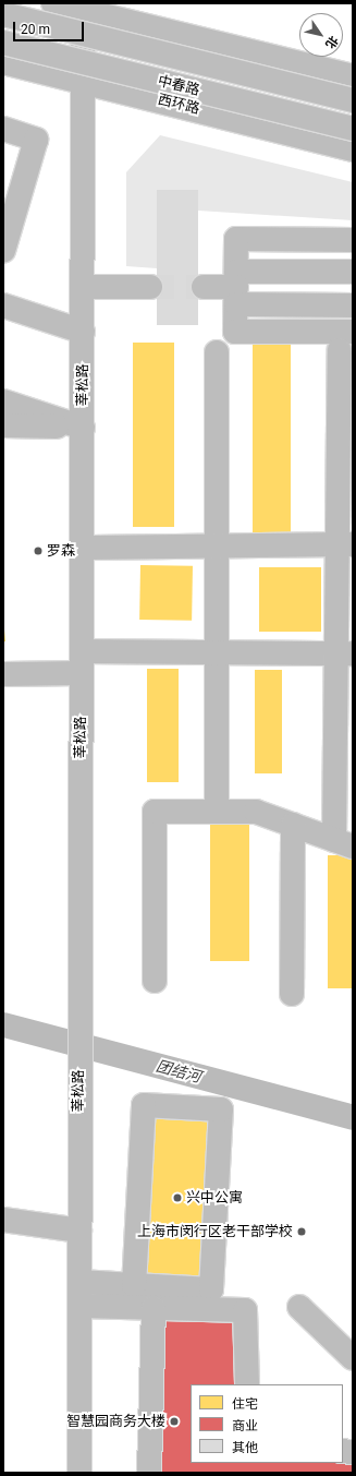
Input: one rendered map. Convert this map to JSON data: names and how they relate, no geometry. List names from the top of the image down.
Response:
{
  "streets": {
    "main road": ["中春路", "西环路", "莘松路"]
  },
  "crossings": [
    ["西环路", "莘松路"]
  ],
  "water": ["团结河"],
  "places": [
    "罗森",
    "兴中公寓",
    "上海市闵行区老干部学校",
    "智慧园商务大楼"
  ],
  "legend": ["住宅", "商业", "其他"],
  "scale_bar": "20 m",
  "north": "bottom right"
}
